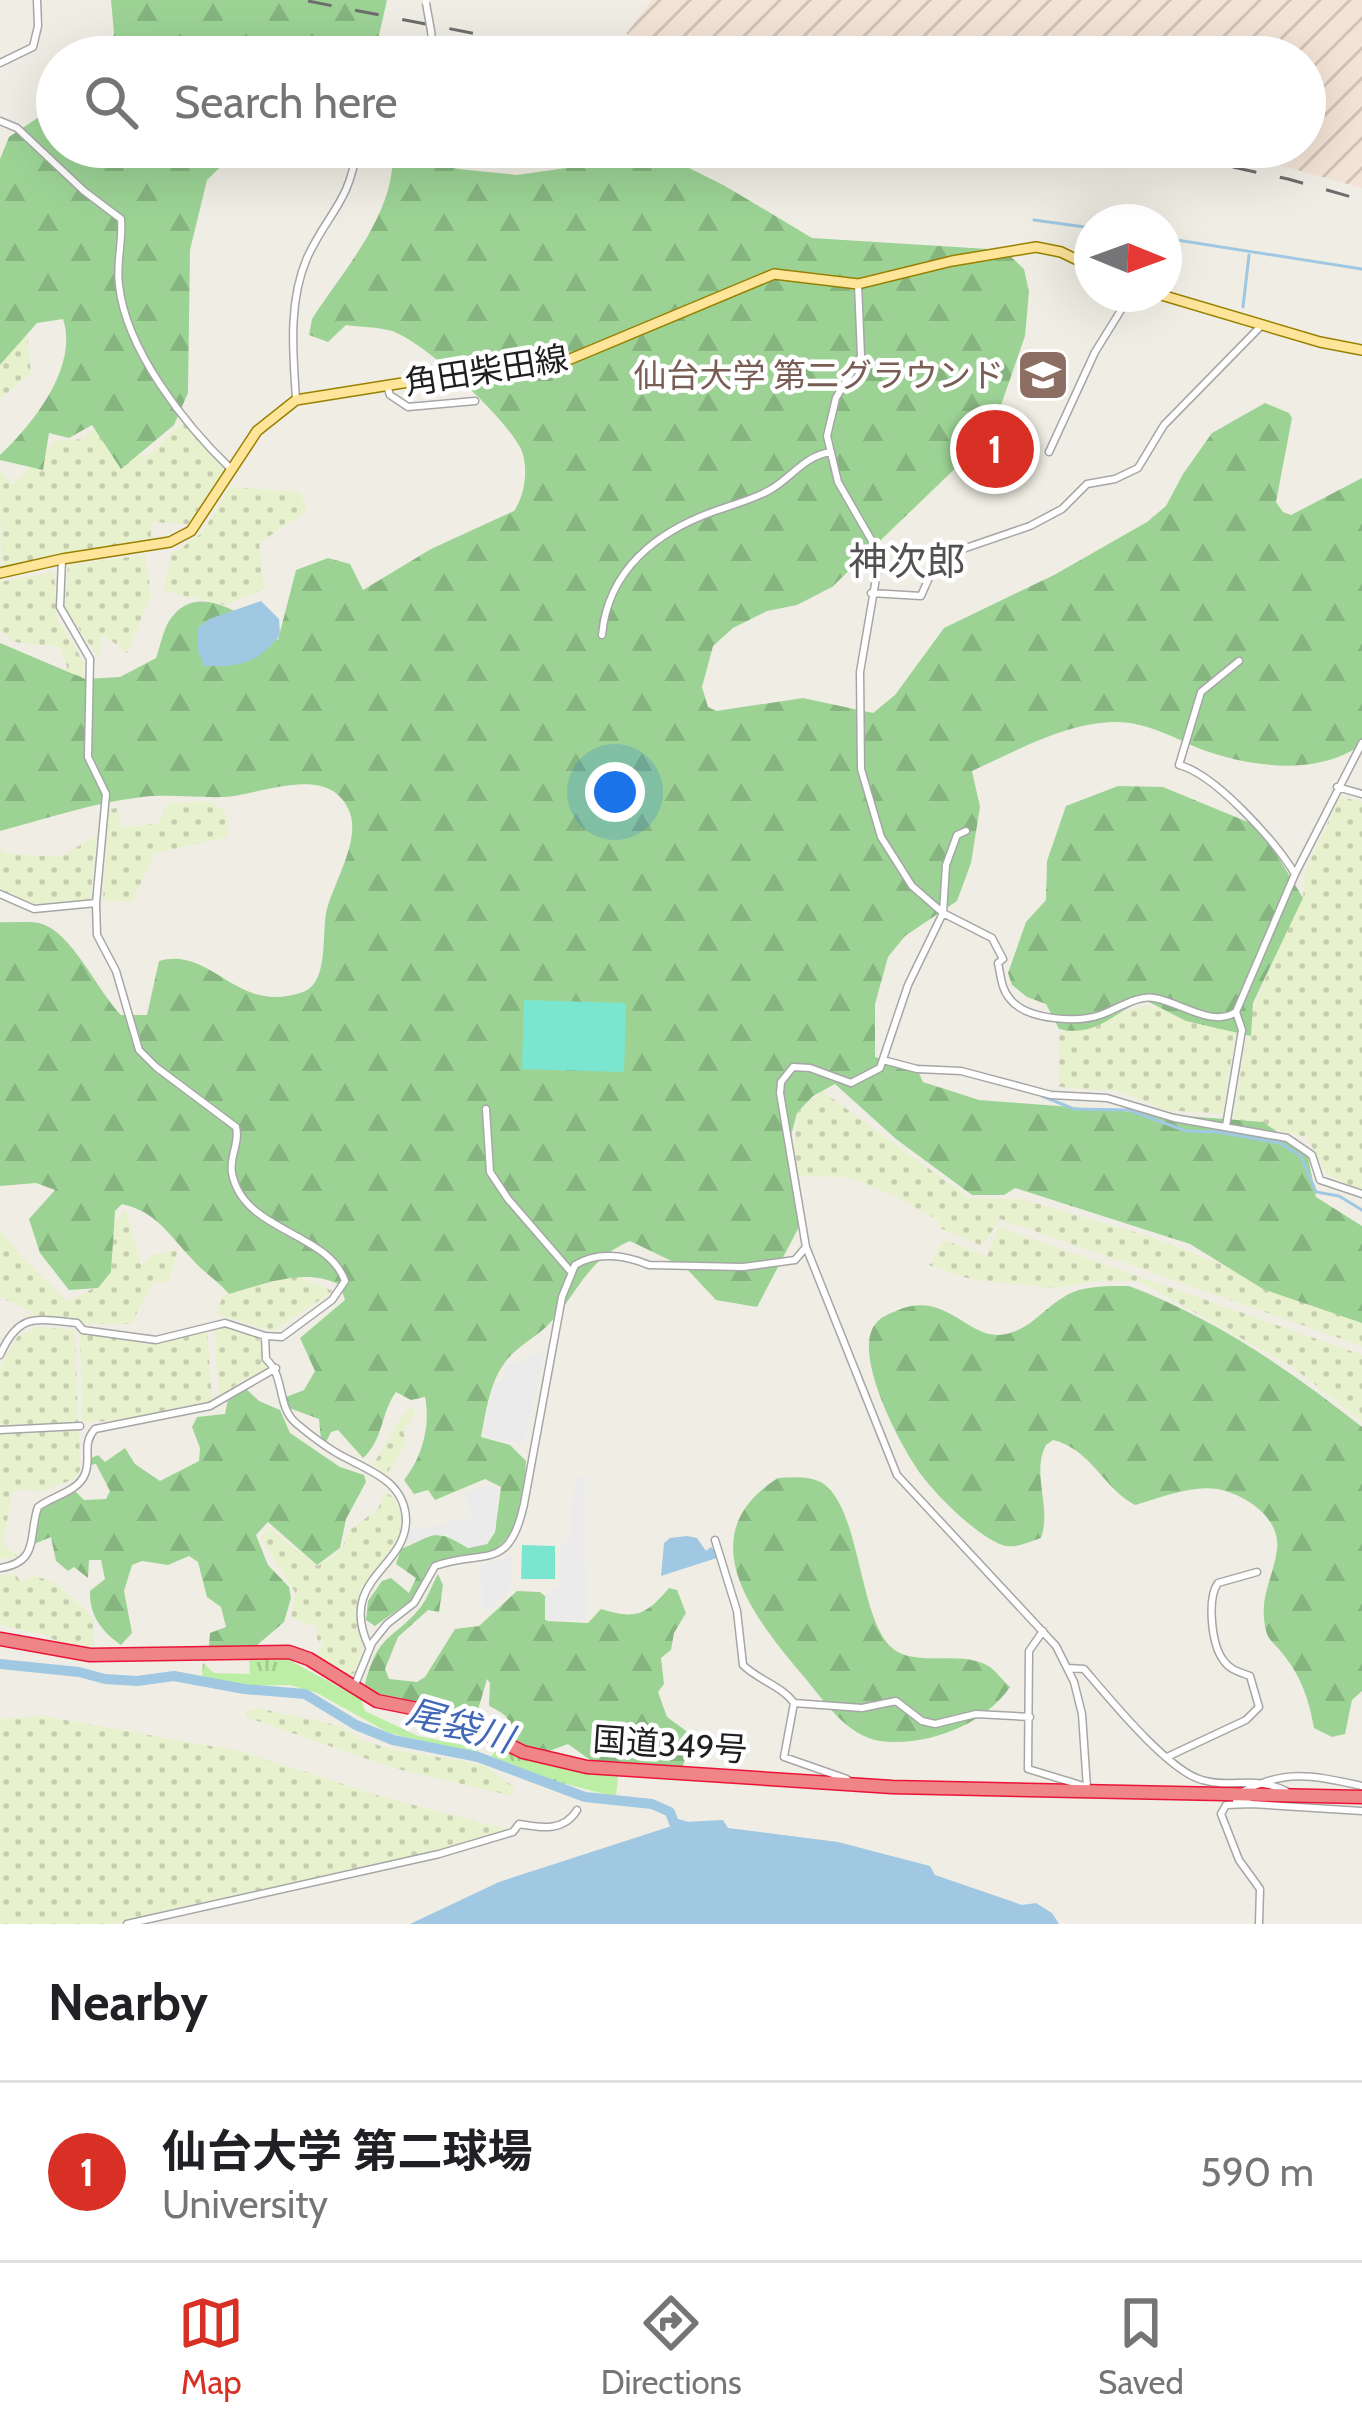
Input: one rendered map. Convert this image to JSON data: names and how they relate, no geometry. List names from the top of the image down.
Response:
{
  "streets": {
    "highway": ["国道349号"],
    "main road": ["角田柴田線"]
  },
  "districts": ["神次郎"],
  "water": ["尾袋川"],
  "places": {
    "school or university": ["仙台大学 第二グラウンド"]
  },
  "north": "right",
  "page": {
    "search": "Search here",
    "pins": "1",
    "heading": "Nearby",
    "list": [
      {
        "mark": "1",
        "name": "仙台大学 第二球場",
        "note": "University",
        "value": "590 m"
      }
    ],
    "nav": ["Map", "Directions", "Saved"]
  }
}
